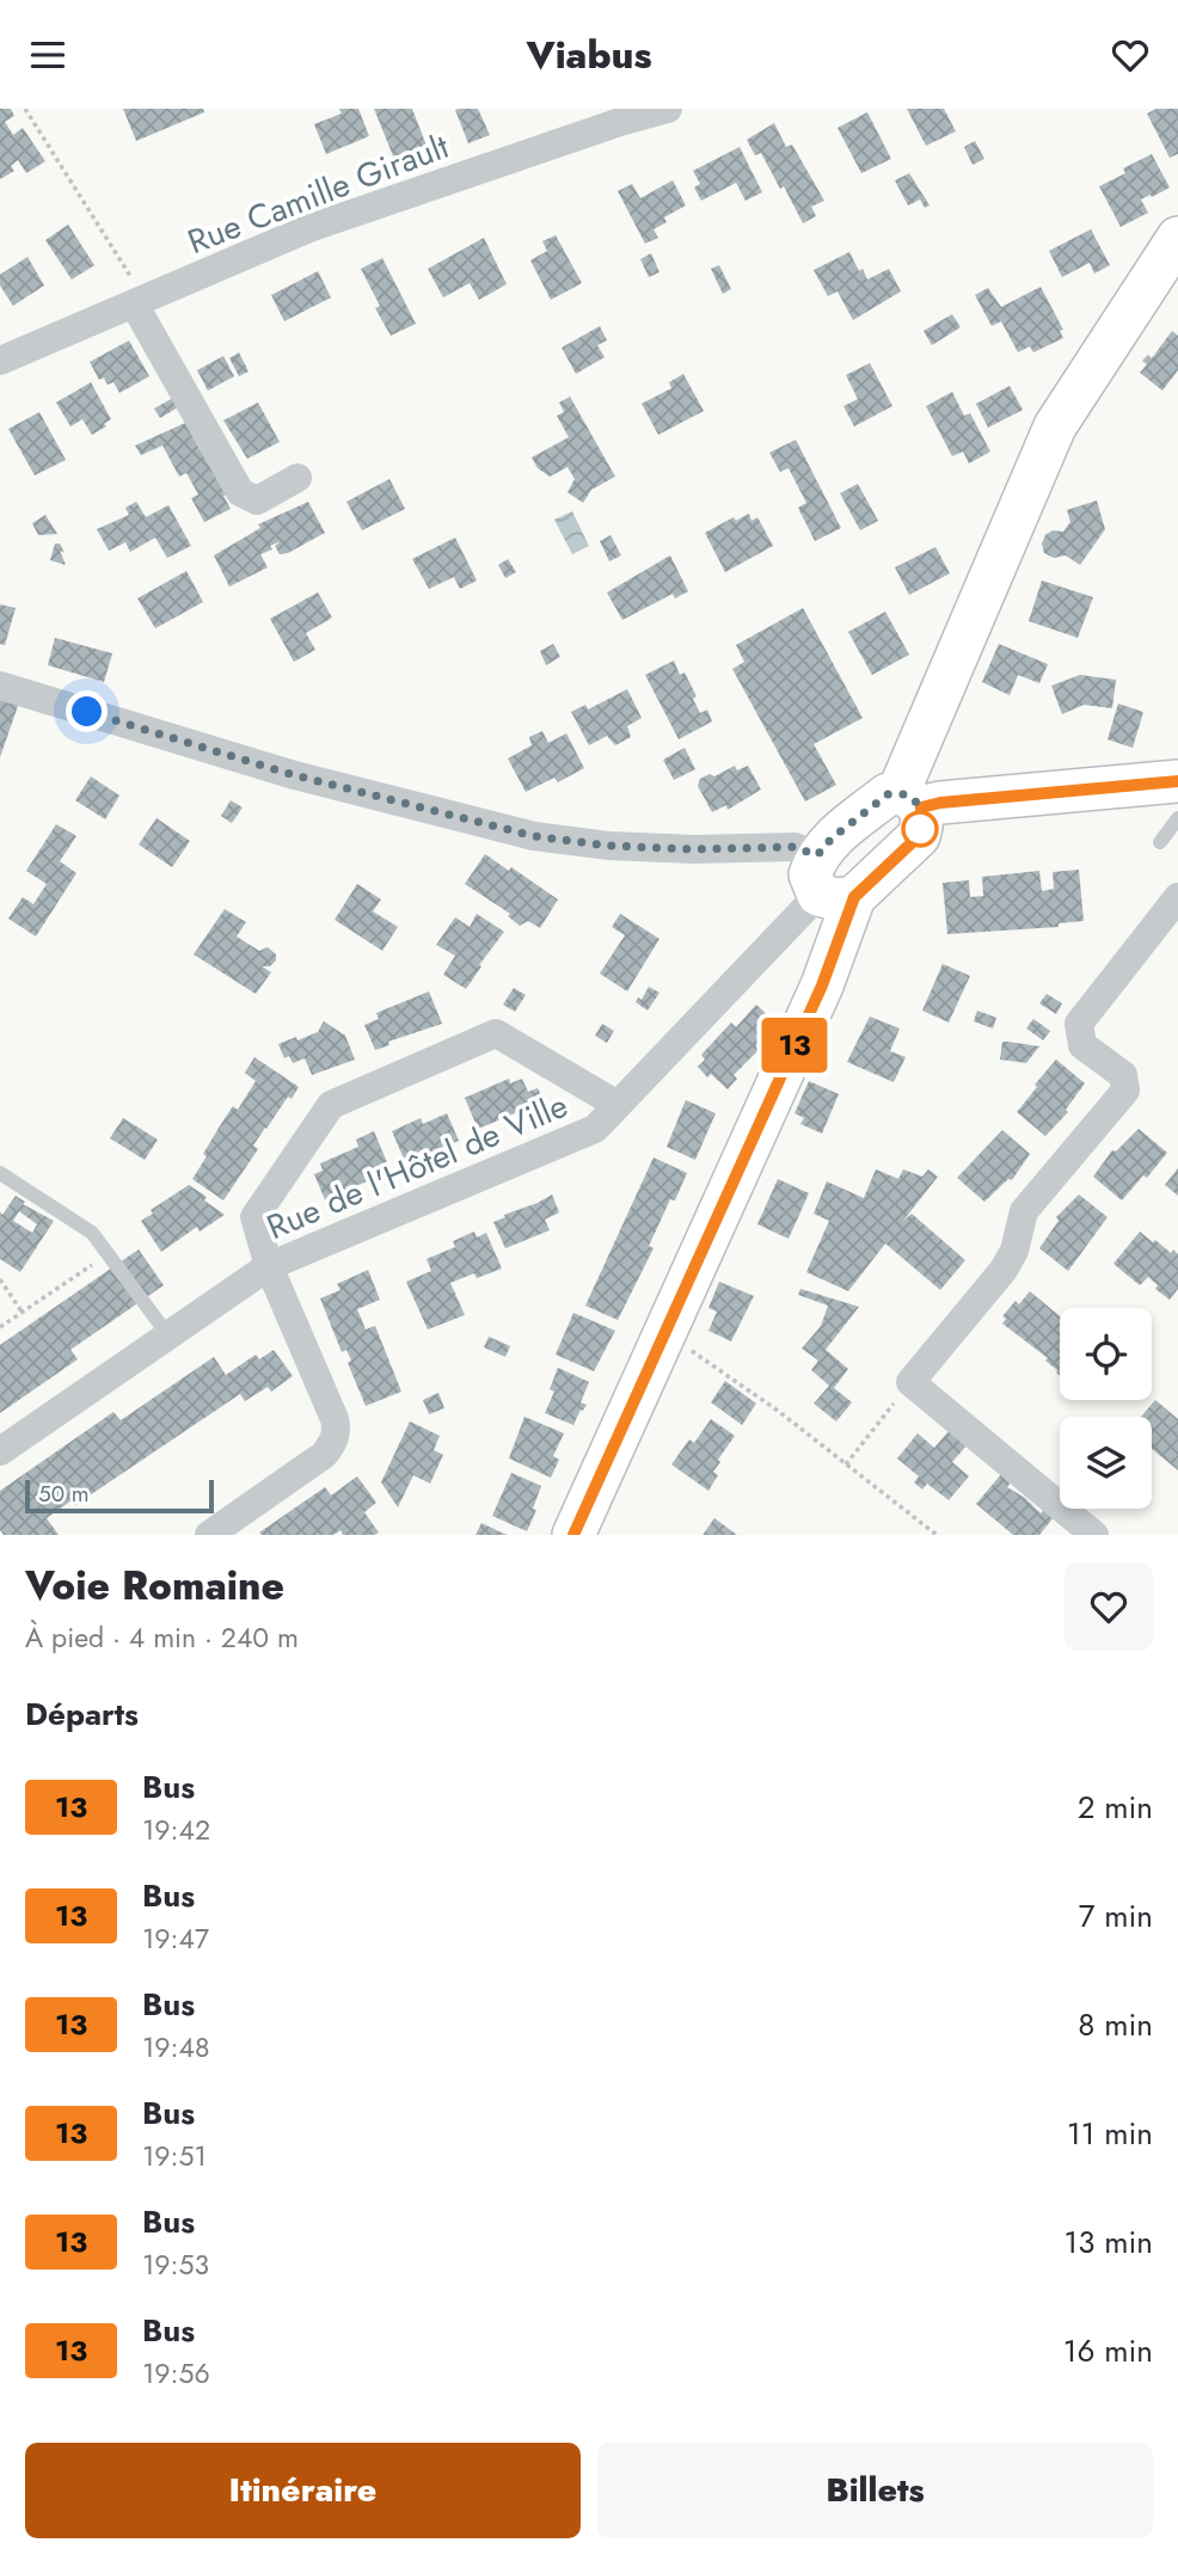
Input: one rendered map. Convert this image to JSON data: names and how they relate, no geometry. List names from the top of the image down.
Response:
{
  "streets": {
    "street": ["Rue Camille Girault", "Rue de l'Hôtel de Ville"]
  },
  "lines": ["bus line 13"],
  "scale_bar": "50 m",
  "page": {
    "header": "Viabus",
    "on_map": "13",
    "scale": "50 m",
    "heading": [
      ["Voie Romaine", "À pied · 4 min · 240 m"],
      "Départs"
    ],
    "list": [
      {
        "mark": "13",
        "name": "Bus",
        "note": "19:42",
        "value": "2 min"
      },
      {
        "mark": "13",
        "name": "Bus",
        "note": "19:47",
        "value": "7 min"
      },
      {
        "mark": "13",
        "name": "Bus",
        "note": "19:48",
        "value": "8 min"
      },
      {
        "mark": "13",
        "name": "Bus",
        "note": "19:51",
        "value": "11 min"
      },
      {
        "mark": "13",
        "name": "Bus",
        "note": "19:53",
        "value": "13 min"
      },
      {
        "mark": "13",
        "name": "Bus",
        "note": "19:56",
        "value": "16 min"
      }
    ],
    "buttons": ["Itinéraire", "Billets"]
  }
}
